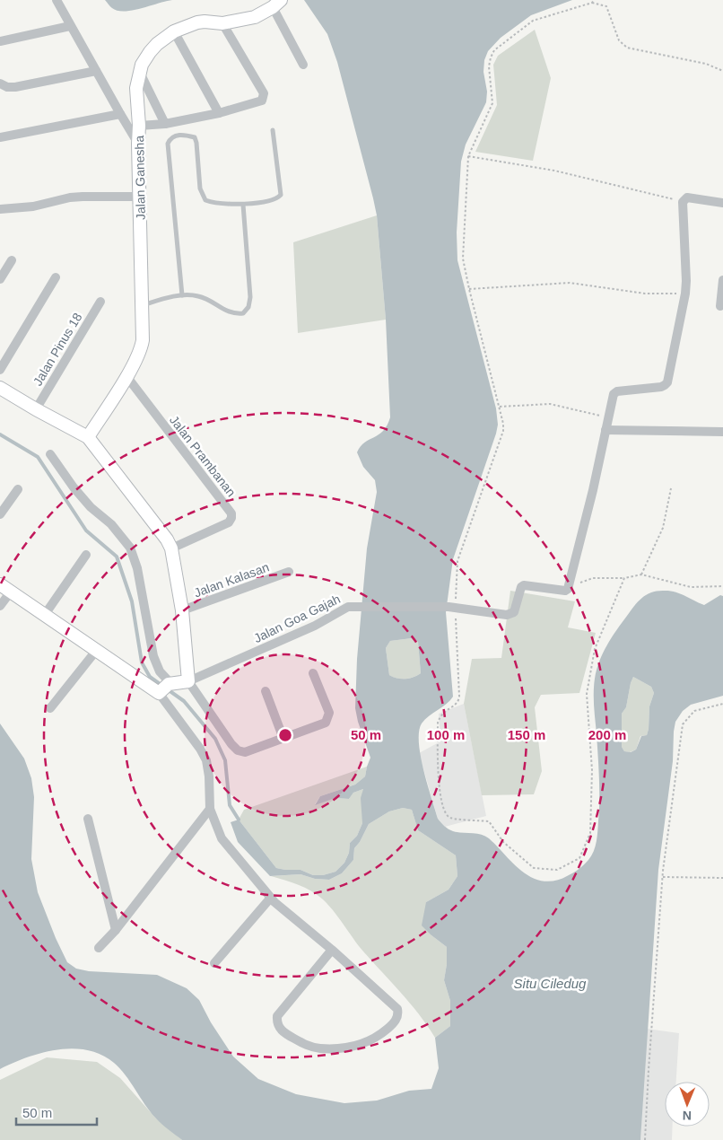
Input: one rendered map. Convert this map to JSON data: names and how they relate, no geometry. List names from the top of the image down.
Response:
{
  "streets": {
    "street": [
      "Jalan Ganesha",
      "Jalan Pinus 18",
      "Jalan Prambanan",
      "Jalan Kalasan",
      "Jalan Goa Gajah"
    ]
  },
  "crossings": [
    ["Jalan Ganesha", "Jalan Prambanan"]
  ],
  "water": ["Situ Ciledug"],
  "scale_bar": "50 m",
  "north": "bottom",
  "rings": [
    "50 m",
    "100 m",
    "150 m",
    "200 m"
  ]
}
